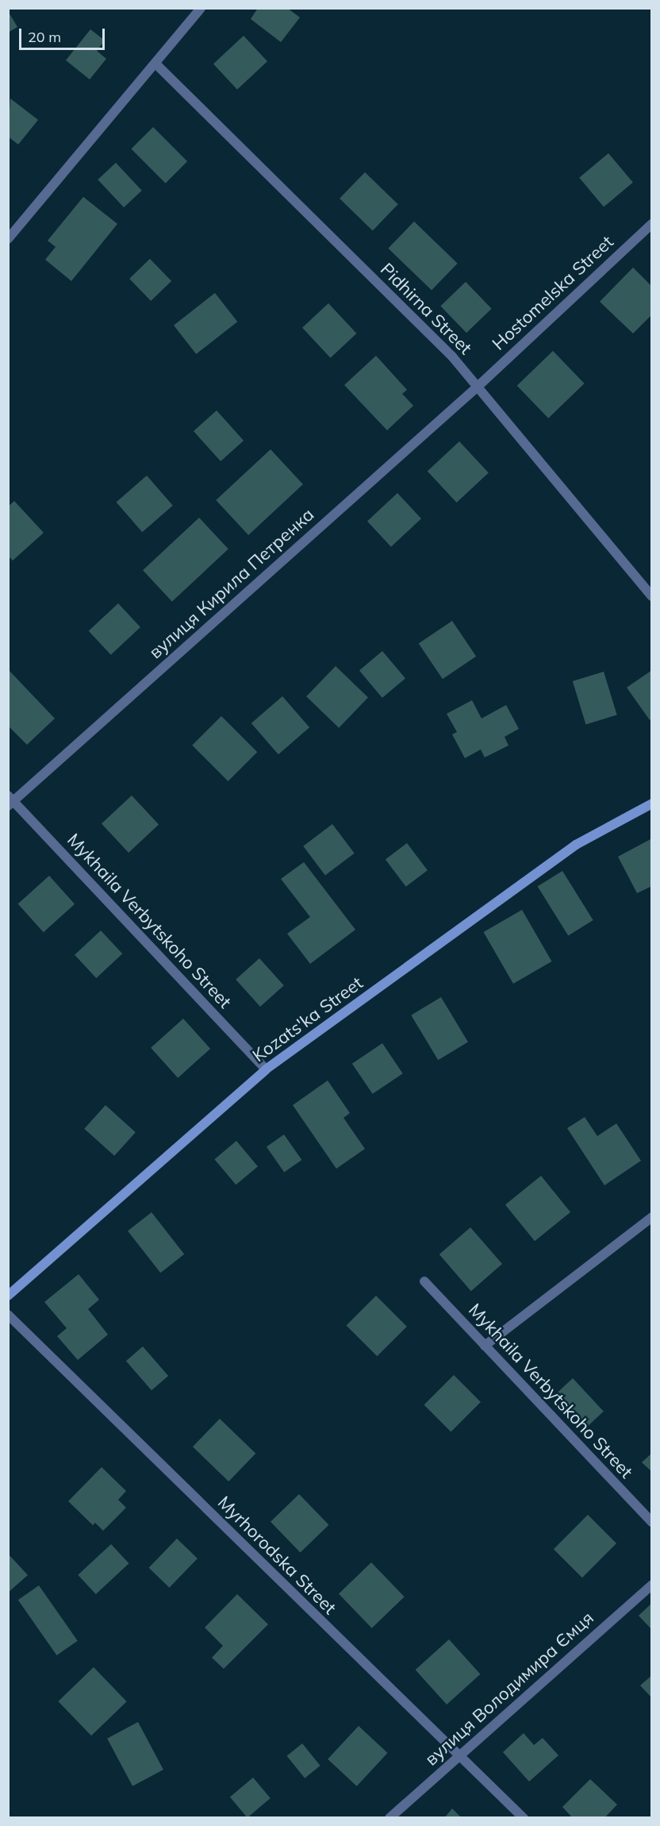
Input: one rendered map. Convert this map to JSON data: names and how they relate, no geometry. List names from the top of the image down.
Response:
{
  "streets": {
    "street": [
      "Hostomelska Street",
      "Pidhirna Street",
      "вулиця Кирила Петренка",
      "Mykhaila Verbytskoho Street",
      "Kozats'ka Street",
      "Myrhorodska Street",
      "вулиця Володимира Ємця"
    ]
  },
  "crossings": [
    ["Hostomelska Street", "Pidhirna Street"],
    ["Hostomelska Street", "вулиця Кирила Петренка"],
    ["Pidhirna Street", "вулиця Кирила Петренка"],
    ["вулиця Кирила Петренка", "Mykhaila Verbytskoho Street"],
    ["Mykhaila Verbytskoho Street", "Kozats'ka Street"],
    ["Myrhorodska Street", "вулиця Володимира Ємця"]
  ],
  "scale_bar": "20 m"
}
